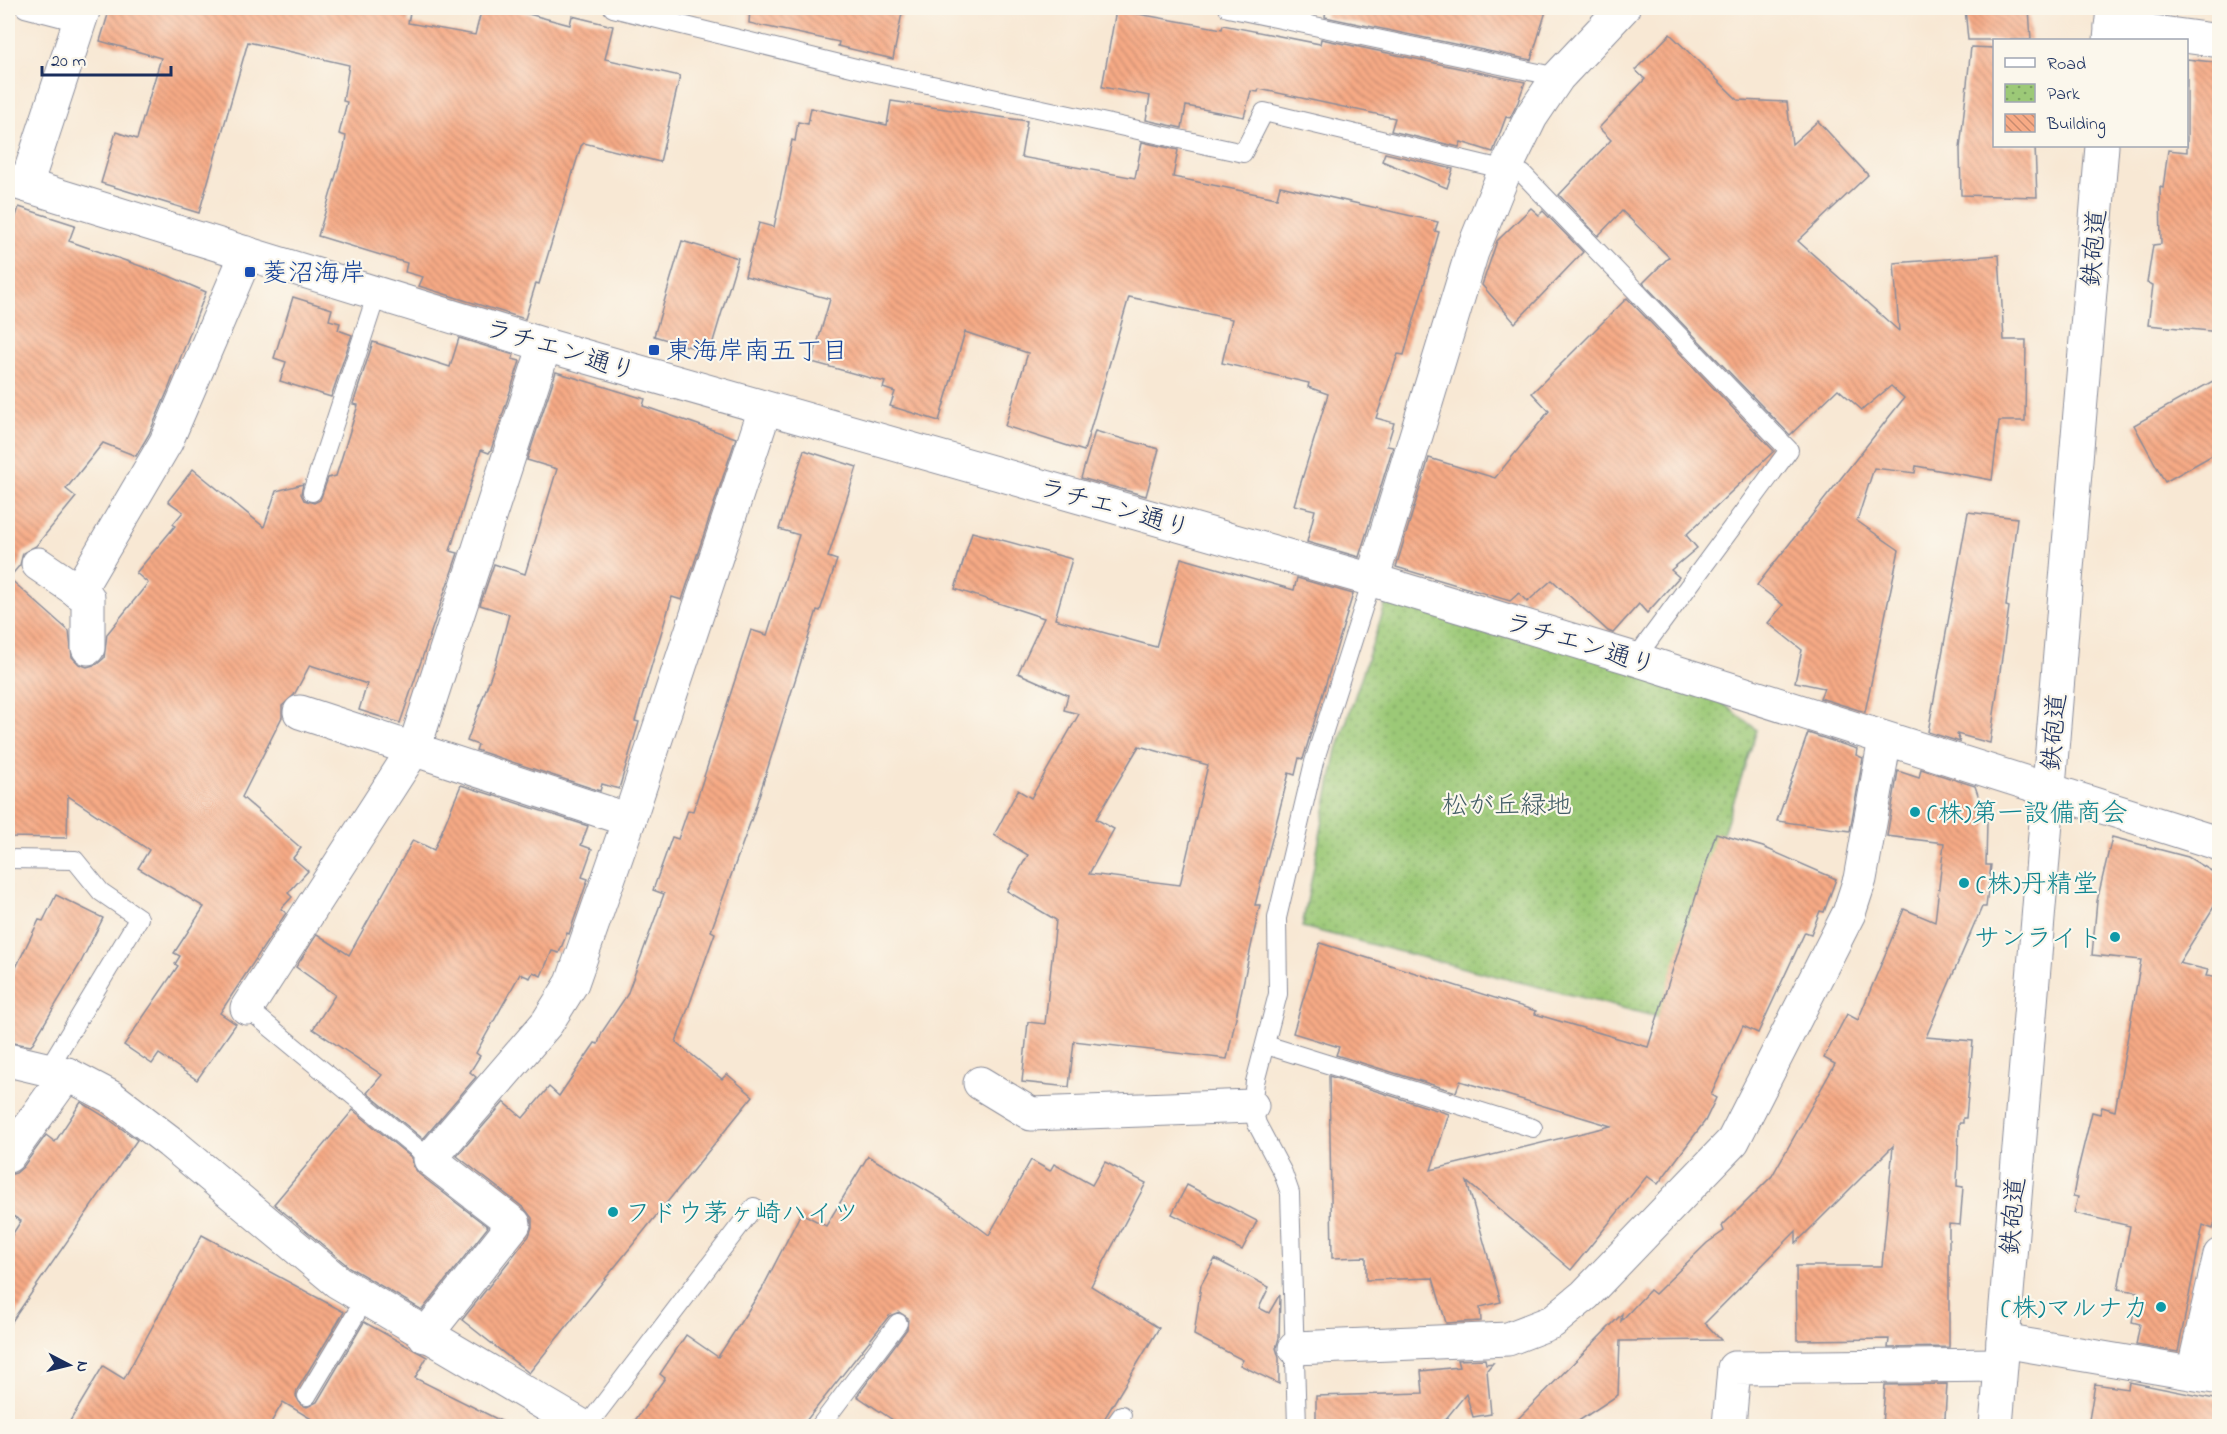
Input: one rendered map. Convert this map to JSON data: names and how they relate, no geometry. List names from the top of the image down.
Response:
{
  "streets": {
    "street": ["鉄砲道", "ラチエン通り"]
  },
  "crossings": [
    ["鉄砲道", "ラチエン通り"]
  ],
  "parks": ["松が丘緑地"],
  "places": {
    "transit": ["菱沼海岸", "東海岸南五丁目"],
    "other": [
      "(株)第一設備商会",
      "(株)丹精堂",
      "サンライト",
      "フドウ茅ヶ崎ハイツ",
      "(株)マルナカ"
    ]
  },
  "legend": ["Road", "Park", "Building"],
  "scale_bar": "20 m",
  "north": "right"
}
